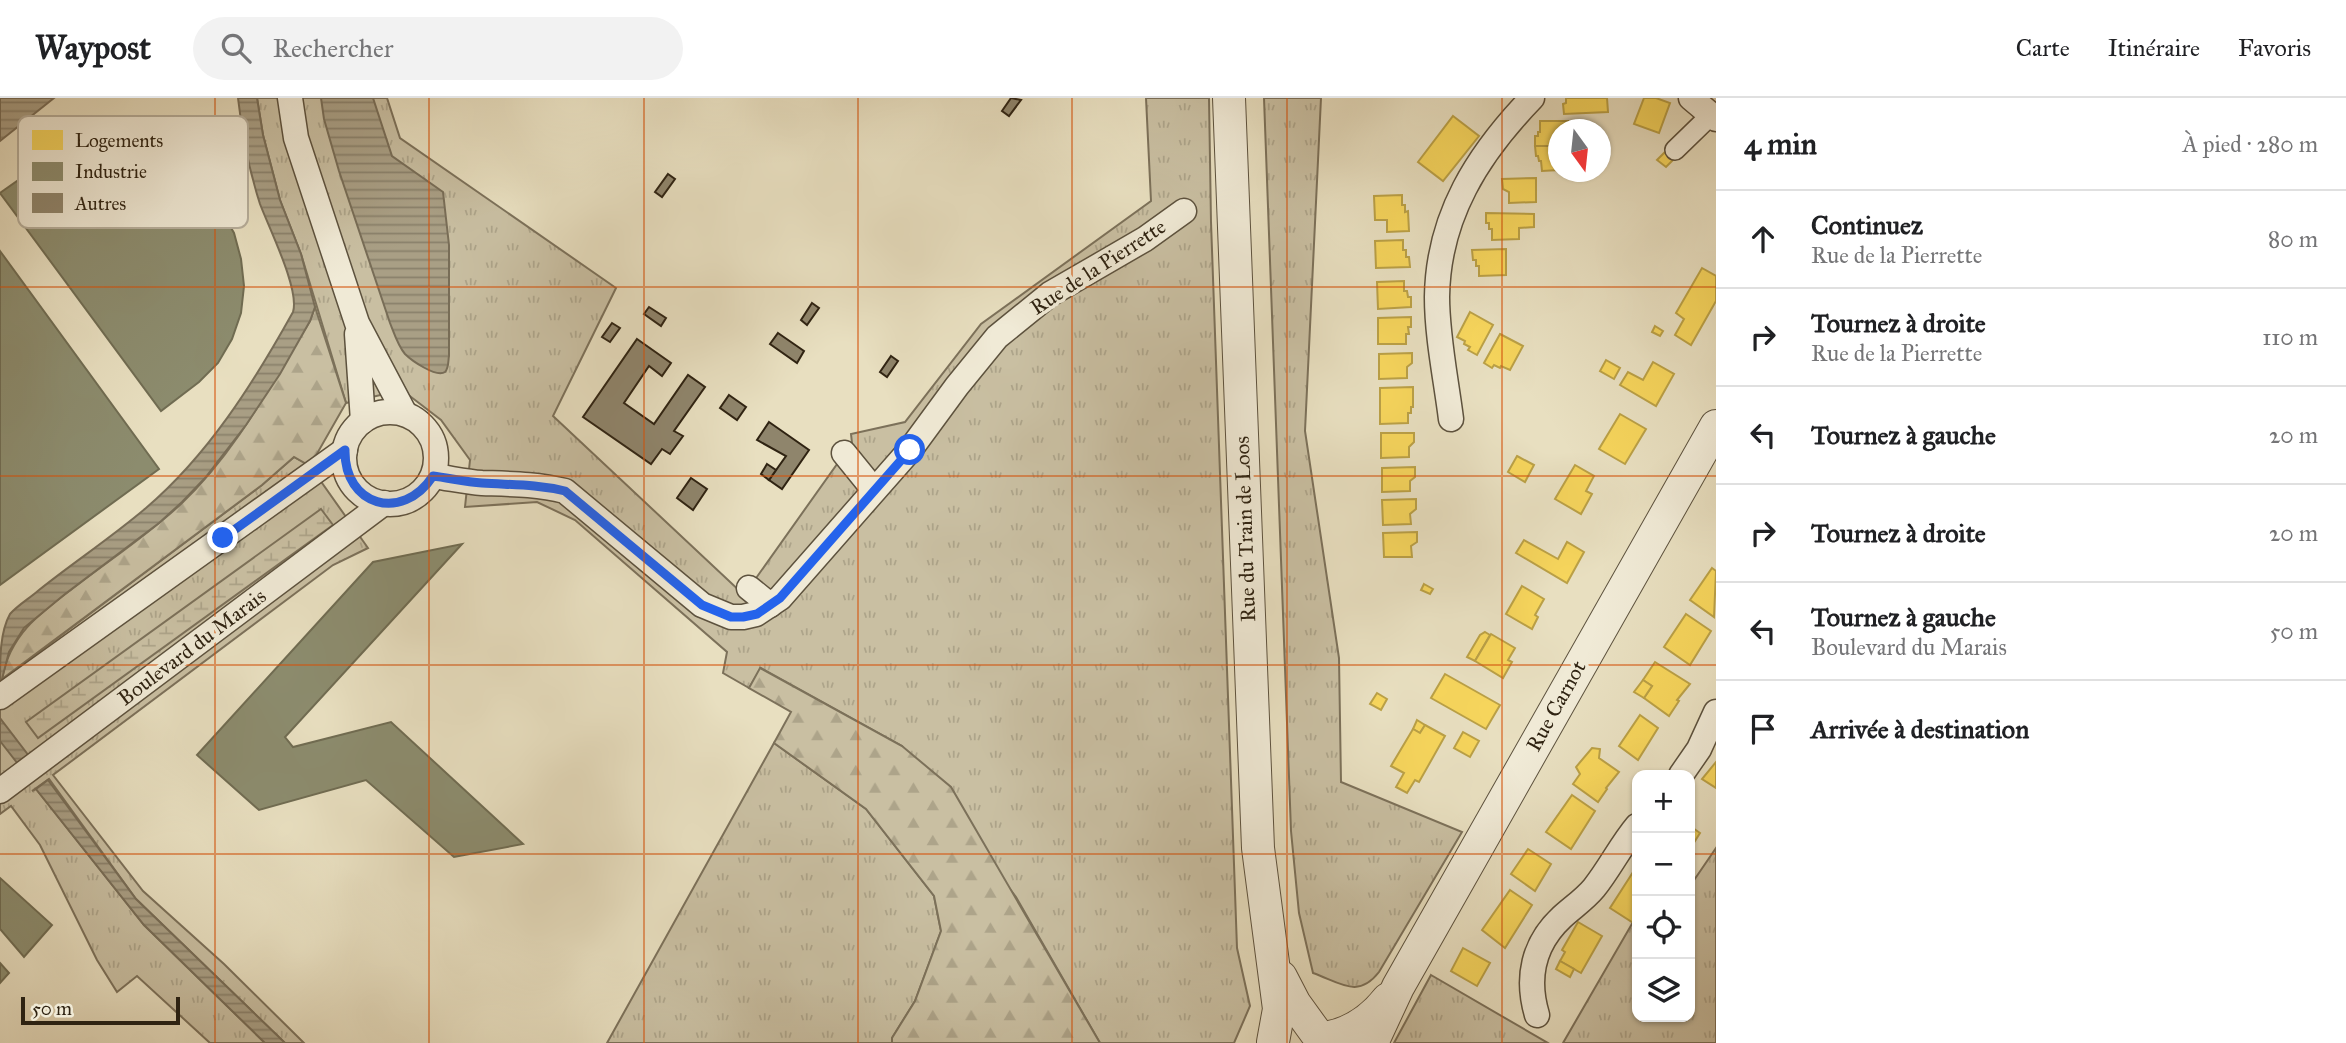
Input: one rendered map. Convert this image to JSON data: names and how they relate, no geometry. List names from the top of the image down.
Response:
{
  "streets": {
    "street": [
      "Rue de la Pierrette",
      "Rue du Train de Loos",
      "Boulevard du Marais",
      "Rue Carnot"
    ]
  },
  "crossings": [
    ["Rue de la Pierrette", "Boulevard du Marais"],
    ["Rue du Train de Loos", "Rue Carnot"]
  ],
  "legend": ["Logements", "Industrie", "Autres"],
  "scale_bar": "50 m",
  "north": "bottom",
  "page": {
    "header": "Waypost",
    "search": "Rechercher",
    "nav": ["Carte", "Itinéraire", "Favoris"],
    "heading": ["4 min", "À pied · 280 m"],
    "list": [
      ["Continuez", "Rue de la Pierrette", "80 m"],
      ["Tournez à droite", "Rue de la Pierrette", "110 m"],
      ["Tournez à gauche", "20 m"],
      ["Tournez à droite", "20 m"],
      ["Tournez à gauche", "Boulevard du Marais", "50 m"],
      "Arrivée à destination"
    ],
    "map_buttons": ["+", "−"],
    "scale": "50 m"
  }
}
